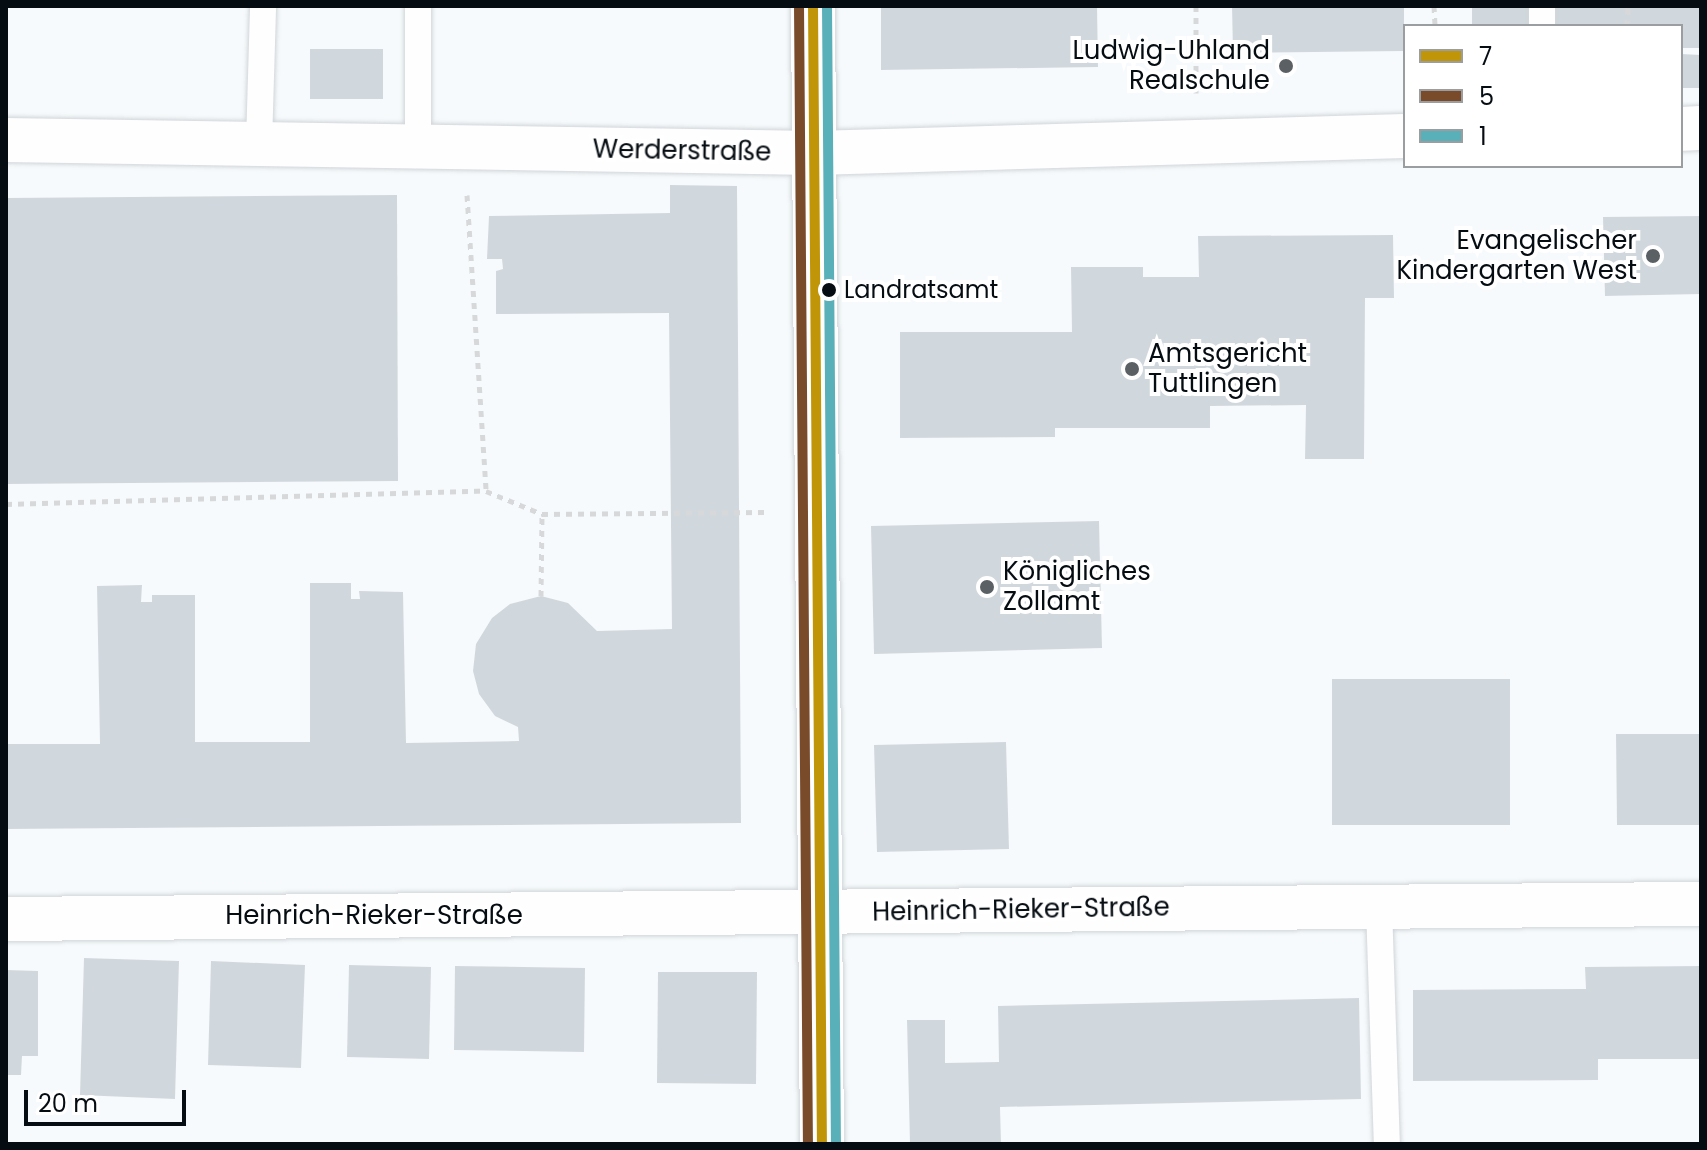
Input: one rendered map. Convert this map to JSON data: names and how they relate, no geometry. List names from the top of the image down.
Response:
{
  "streets": {
    "street": ["Werderstraße", "Heinrich-Rieker-Straße"]
  },
  "places": [
    "Ludwig-Uhland Realschule",
    "Evangelischer Kindergarten West",
    "Landratsamt",
    "Amtsgericht Tuttlingen",
    "Königliches Zollamt"
  ],
  "lines": ["transit line 7", "transit line 5", "transit line 1"],
  "legend": ["7", "5", "1"],
  "scale_bar": "20 m"
}
